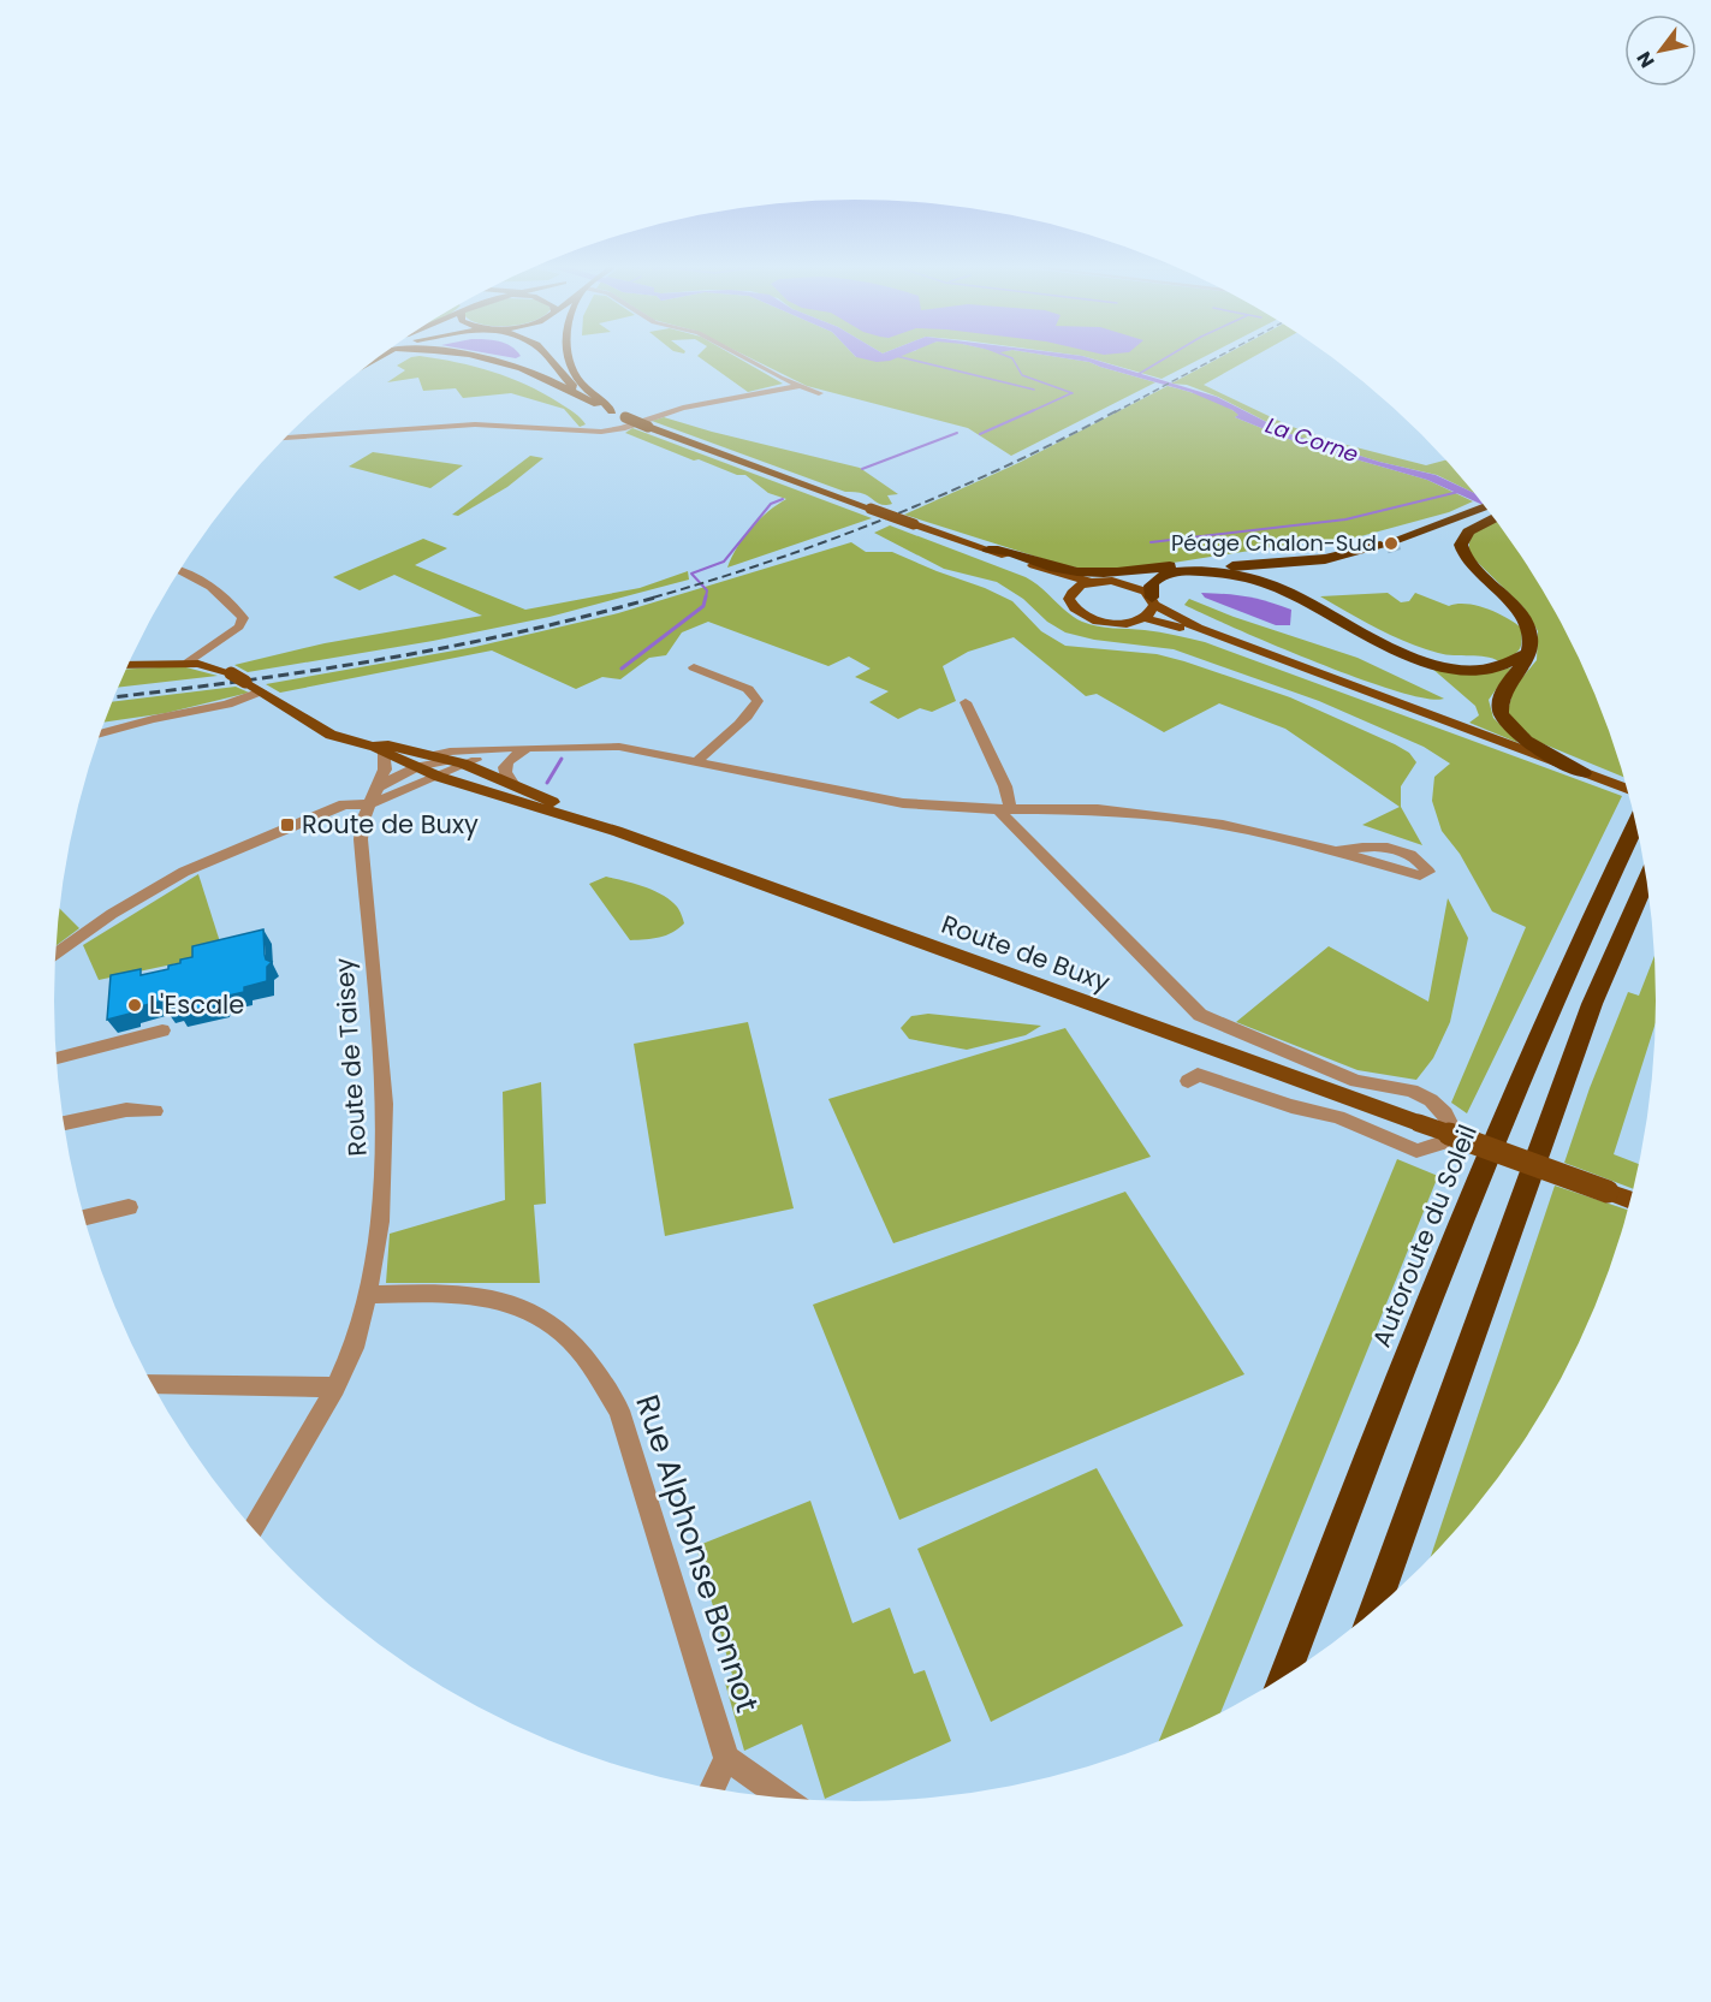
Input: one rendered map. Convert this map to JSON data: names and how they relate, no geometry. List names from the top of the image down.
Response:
{
  "streets": {
    "highway": ["Autoroute du Soleil"],
    "main road": ["Route de Buxy"],
    "street": ["Route de Taisey", "Rue Alphonse Bonnot"]
  },
  "crossings": [
    ["Route de Buxy", "Route de Taisey"],
    ["Route de Taisey", "Rue Alphonse Bonnot"]
  ],
  "water": ["La Corne"],
  "places": {
    "other": ["Péage Chalon-Sud", "L'Escale"],
    "transit": ["Route de Buxy"]
  },
  "north": "bottom left"
}
